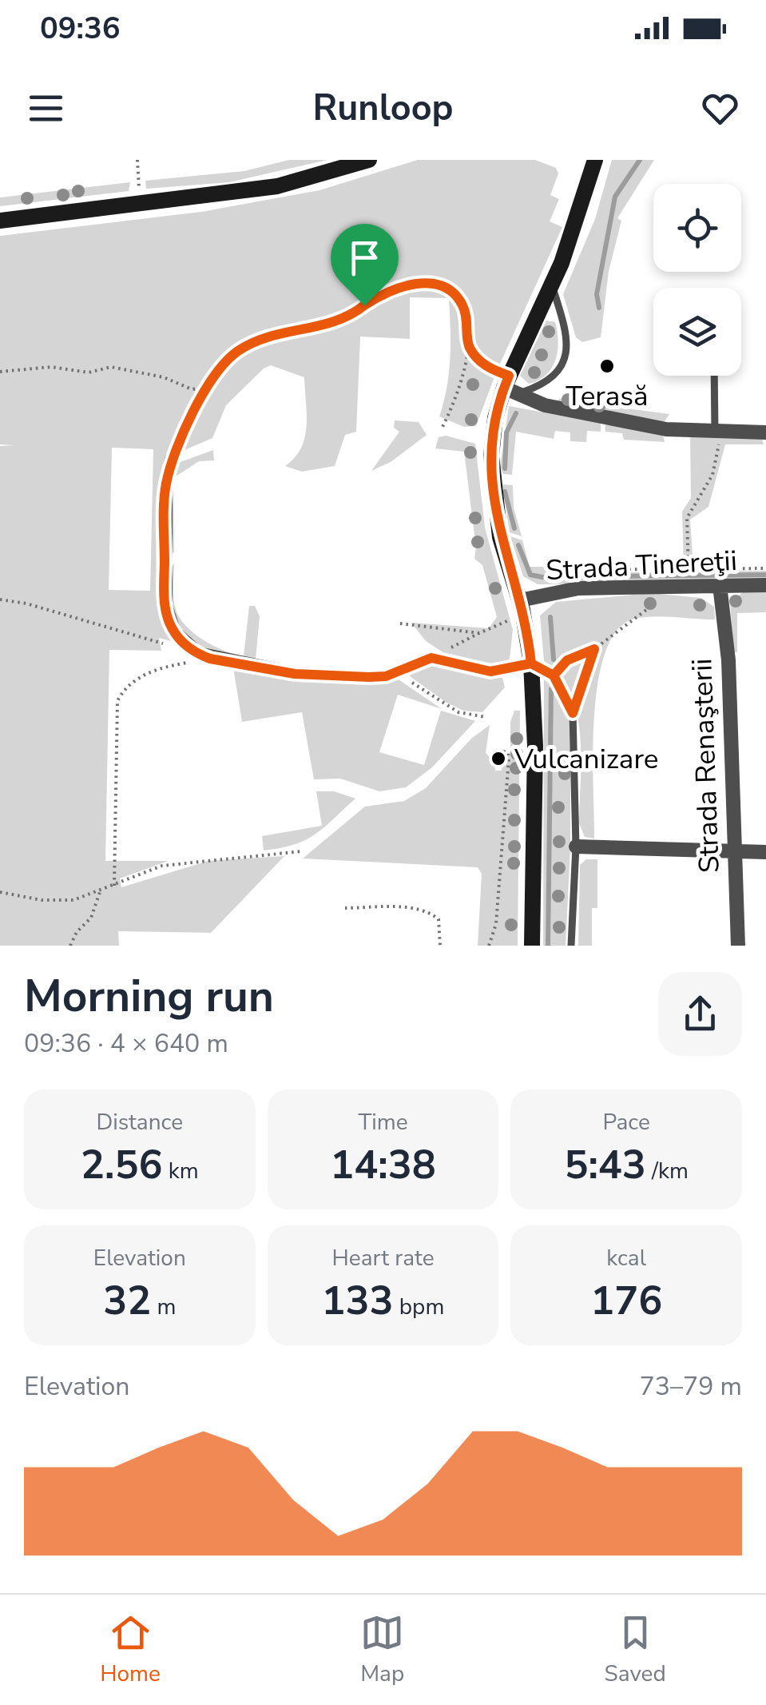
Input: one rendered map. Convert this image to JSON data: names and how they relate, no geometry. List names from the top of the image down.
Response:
{
  "streets": {
    "street": ["Strada Tinereţii", "Strada Renaşterii"]
  },
  "crossings": [
    ["Strada Tinereţii", "Strada Renaşterii"]
  ],
  "places": ["Terasă", "Vulcanizare"],
  "page": {
    "status": "09:36",
    "header": "Runloop",
    "heading": ["Morning run", "09:36 · 4 × 640 m"],
    "stats": [
      ["Distance", "2.56 km"],
      ["Time", "14:38"],
      ["Pace", "5:43 /km"],
      ["Elevation", "32 m"],
      ["Heart rate", "133 bpm"],
      ["kcal", "176"]
    ],
    "chart": ["Elevation", "73–79 m"],
    "tabs": ["Home", "Map", "Saved"]
  }
}
